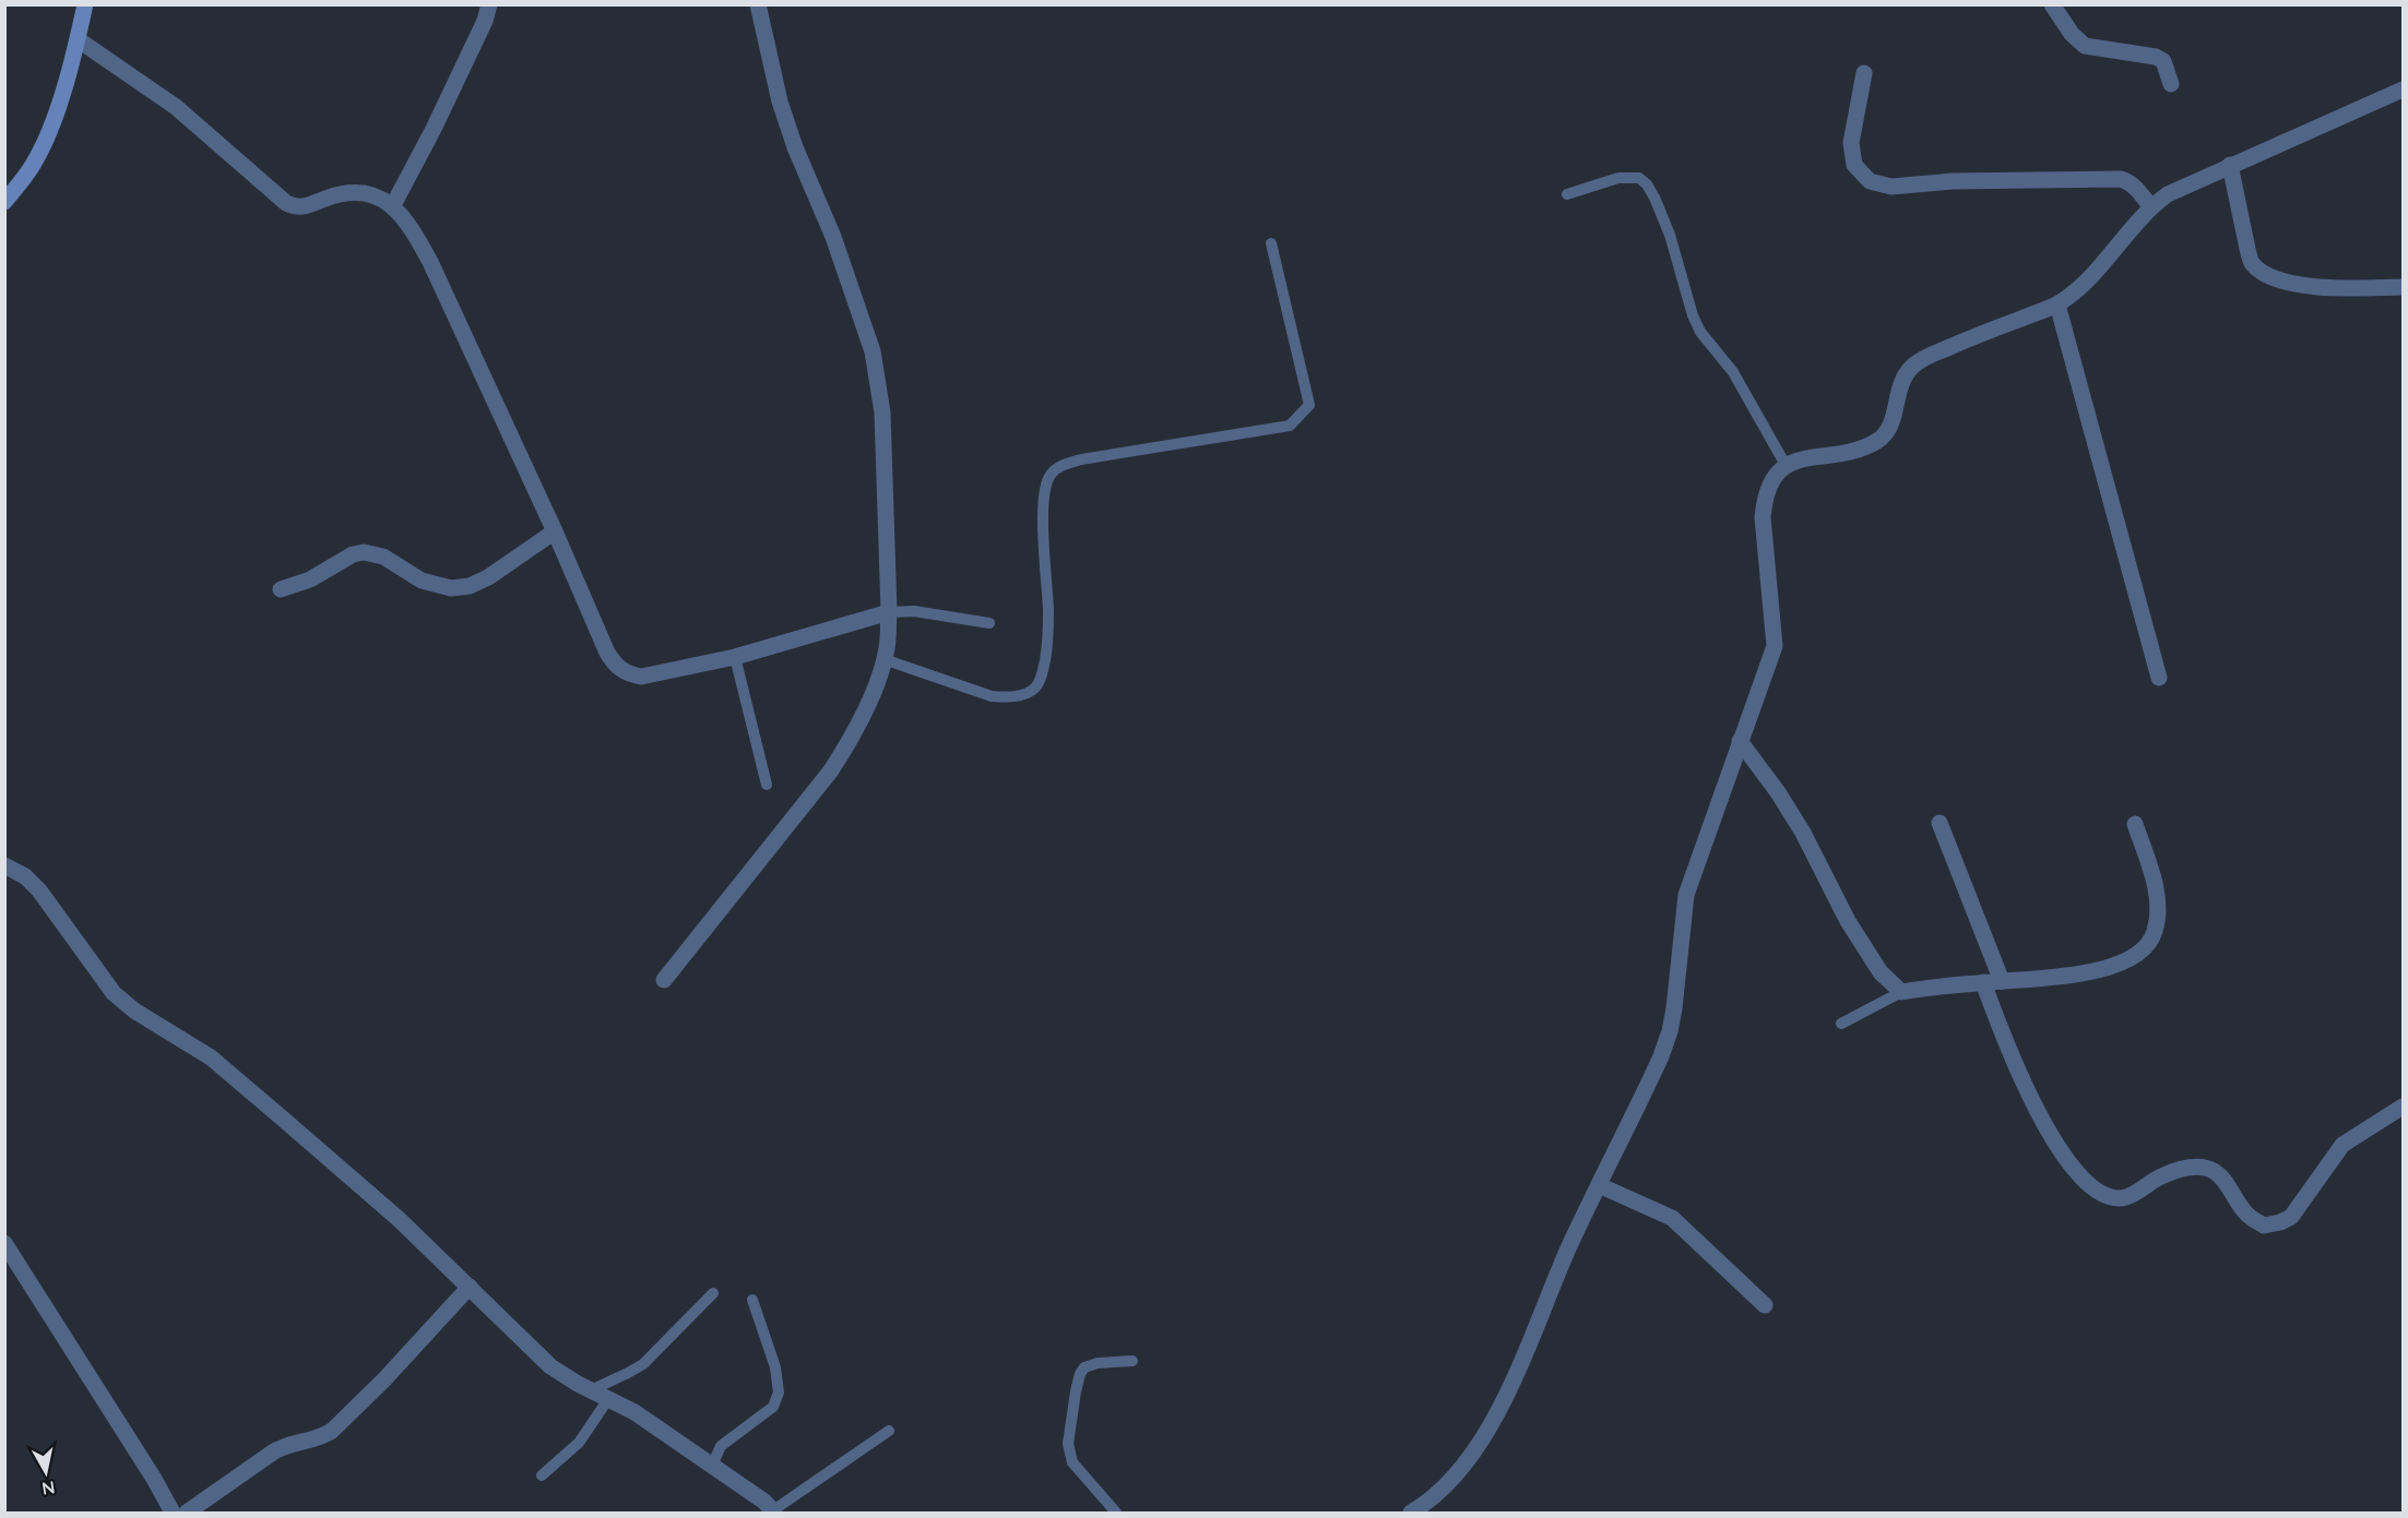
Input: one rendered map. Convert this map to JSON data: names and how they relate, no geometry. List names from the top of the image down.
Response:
{
  "north": "bottom"
}
